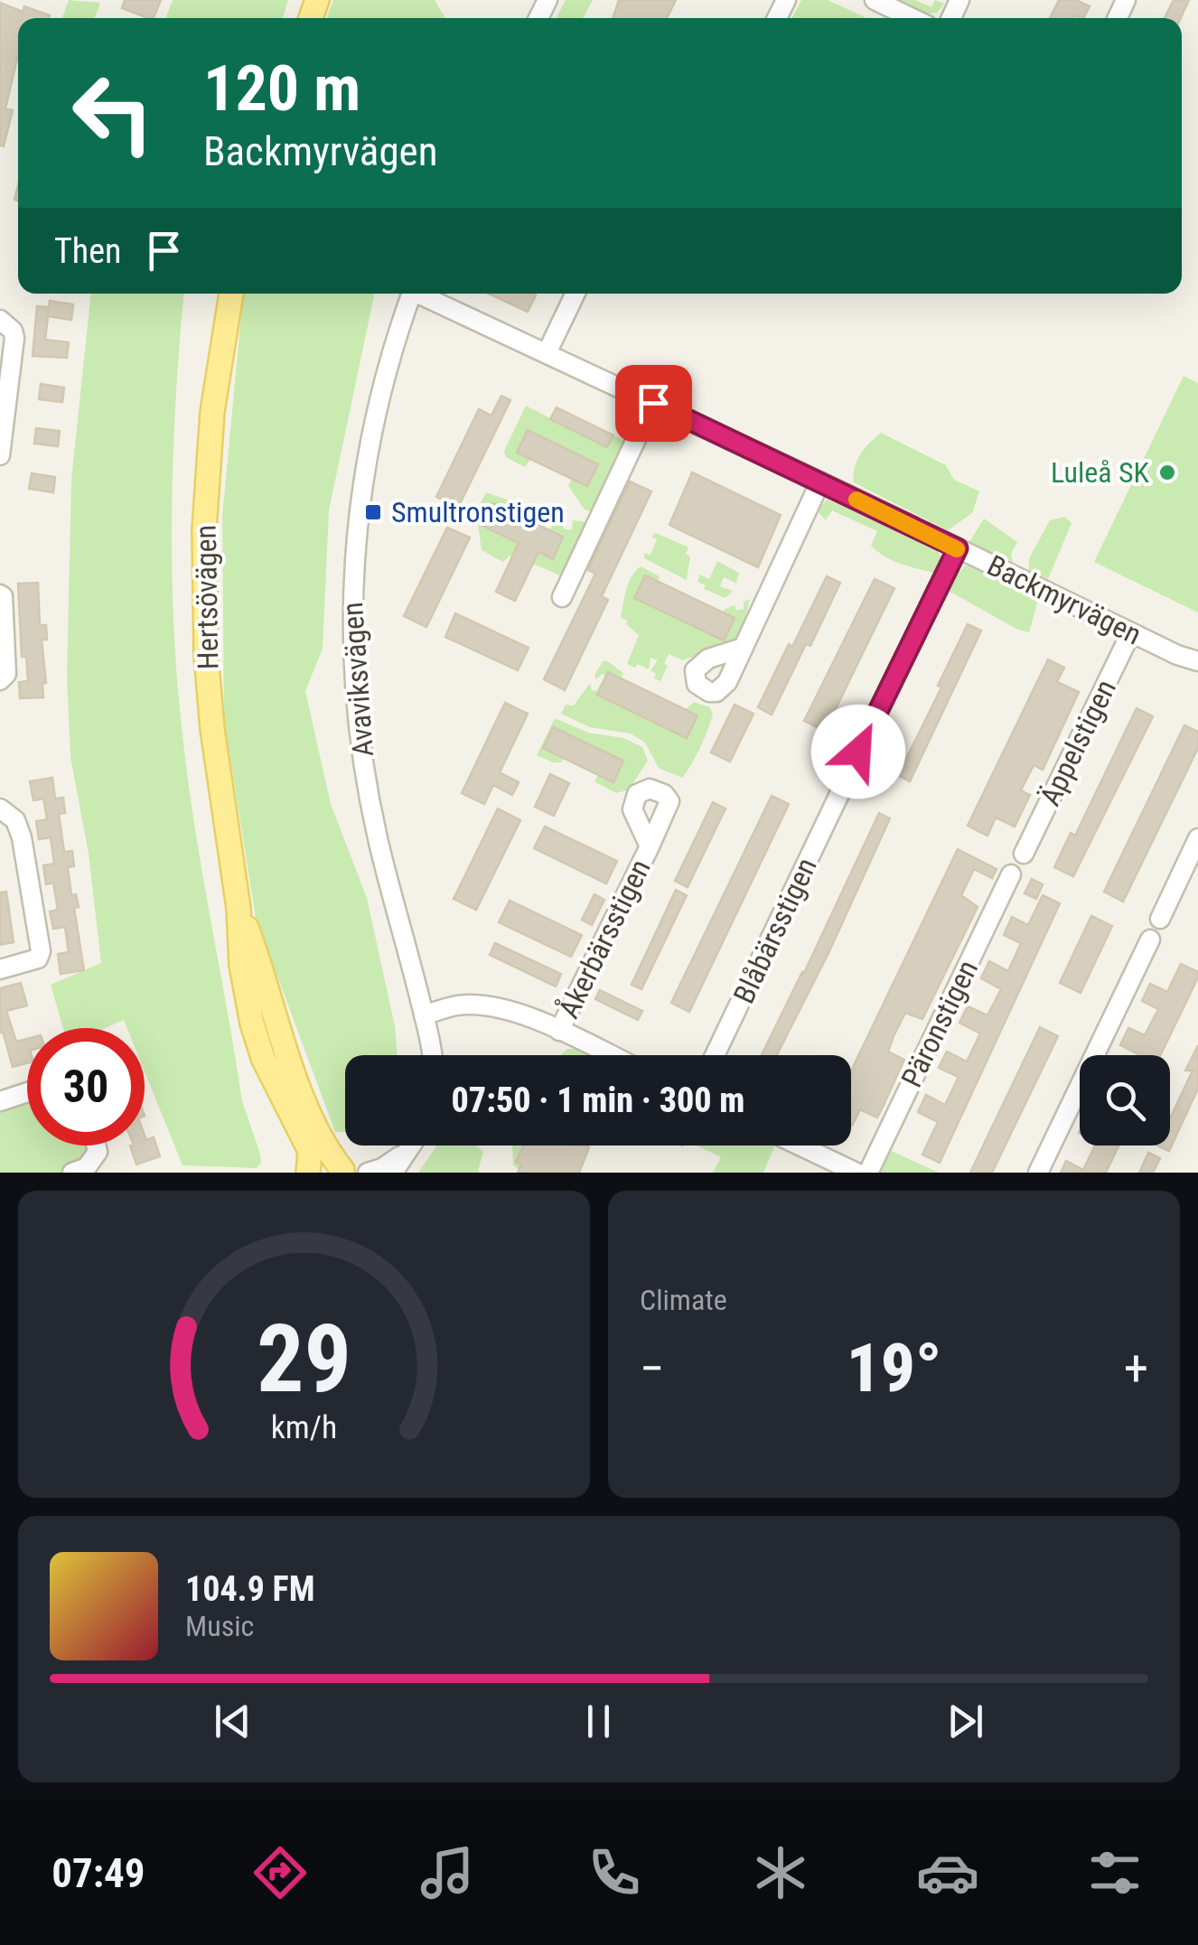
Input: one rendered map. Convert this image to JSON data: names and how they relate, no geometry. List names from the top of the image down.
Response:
{
  "streets": {
    "main road": ["Hertsövägen"],
    "street": [
      "Backmyrvägen",
      "Avaviksvägen",
      "Äppelstigen",
      "Blåbärsstigen",
      "Åkerbärsstigen",
      "Päronstigen"
    ]
  },
  "crossings": [
    ["Backmyrvägen", "Äppelstigen"]
  ],
  "places": {
    "other": ["Luleå SK"],
    "transit": ["Smultronstigen"]
  },
  "page": {
    "turn": ["120 m", "Backmyrvägen"],
    "then": "Then",
    "limit": "30",
    "trip": "07:50 · 1 min · 300 m",
    "tile": "Climate",
    "heat": ["−", "19°", "+"],
    "song": ["104.9 FM", "Music"],
    "tabs": "07:49",
    "gauge": ["29", "km/h"]
  }
}
